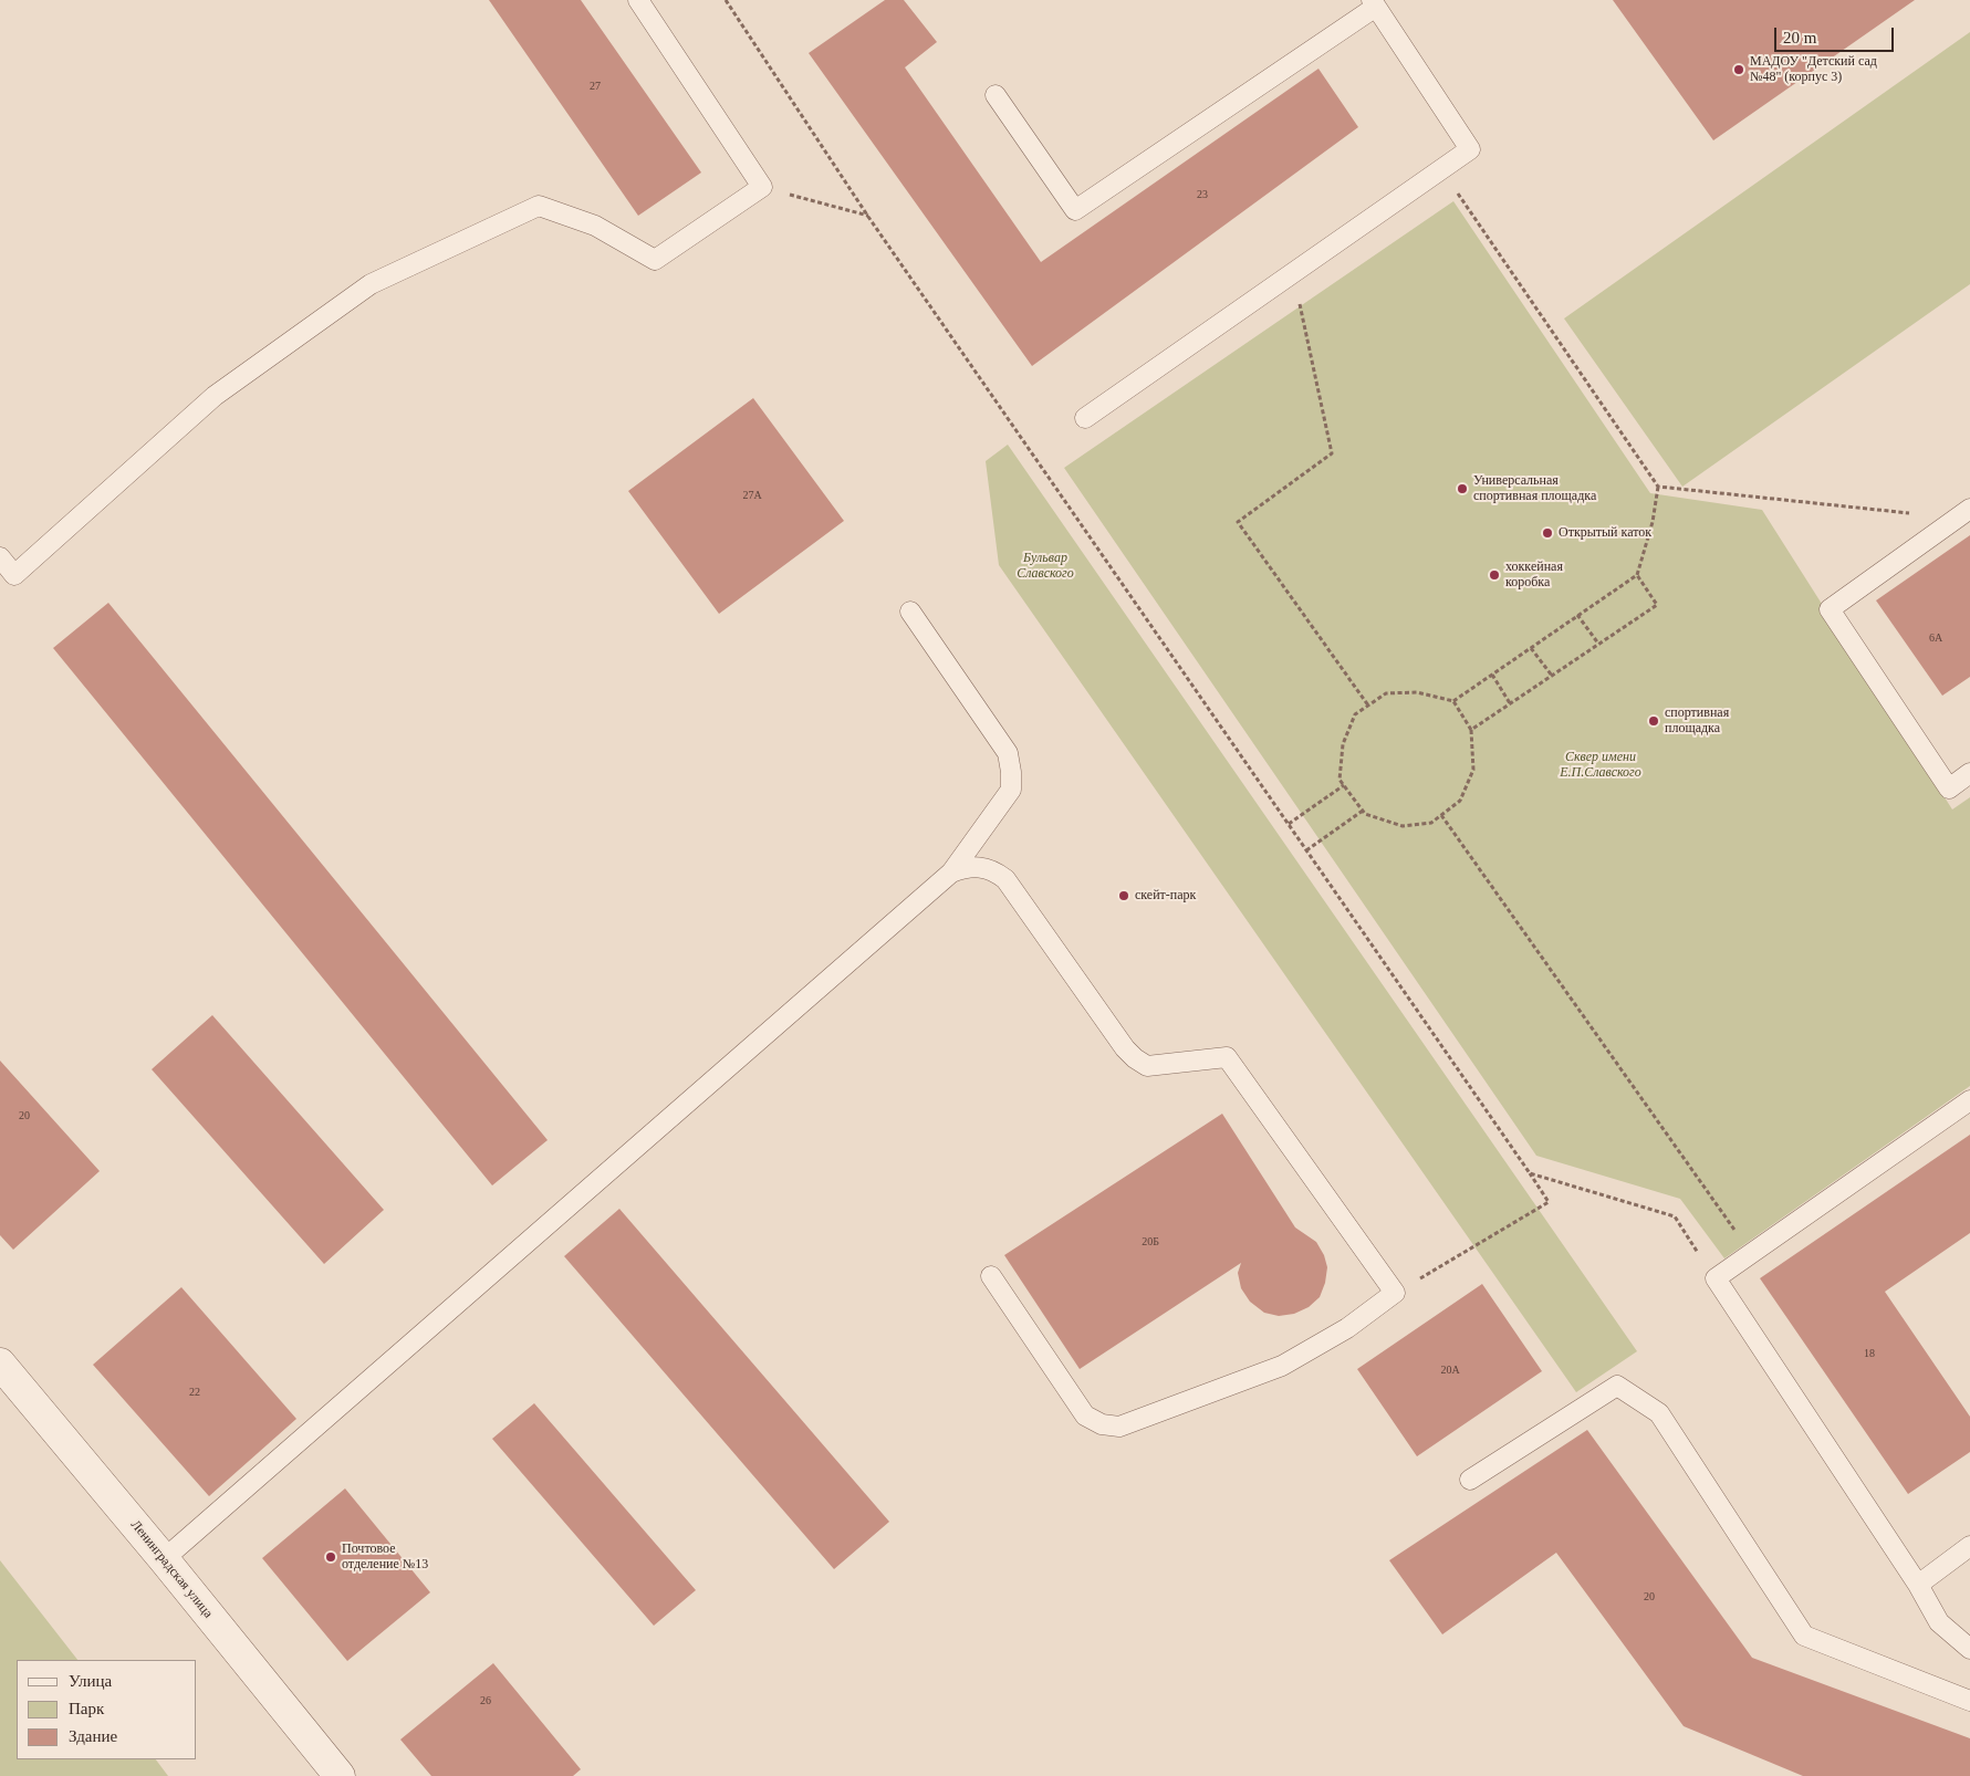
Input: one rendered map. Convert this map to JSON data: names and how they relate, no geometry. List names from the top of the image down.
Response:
{
  "streets": {
    "street": ["Ленинградская улица"]
  },
  "parks": ["Бульвар Славского", "Сквер имени Е.П.Славского"],
  "places": [
    "МАДОУ \"Детский сад №48\" (корпус 3)",
    "Универсальная спортивная площадка",
    "Открытый каток",
    "хоккейная коробка",
    "спортивная площадка",
    "скейт-парк",
    "Почтовое отделение №13"
  ],
  "house_numbers": [
    "27",
    "23",
    "27А",
    "6А",
    "20",
    "20Б",
    "18",
    "20А",
    "22",
    "20",
    "26"
  ],
  "legend": ["Улица", "Парк", "Здание"],
  "scale_bar": "20 m"
}
